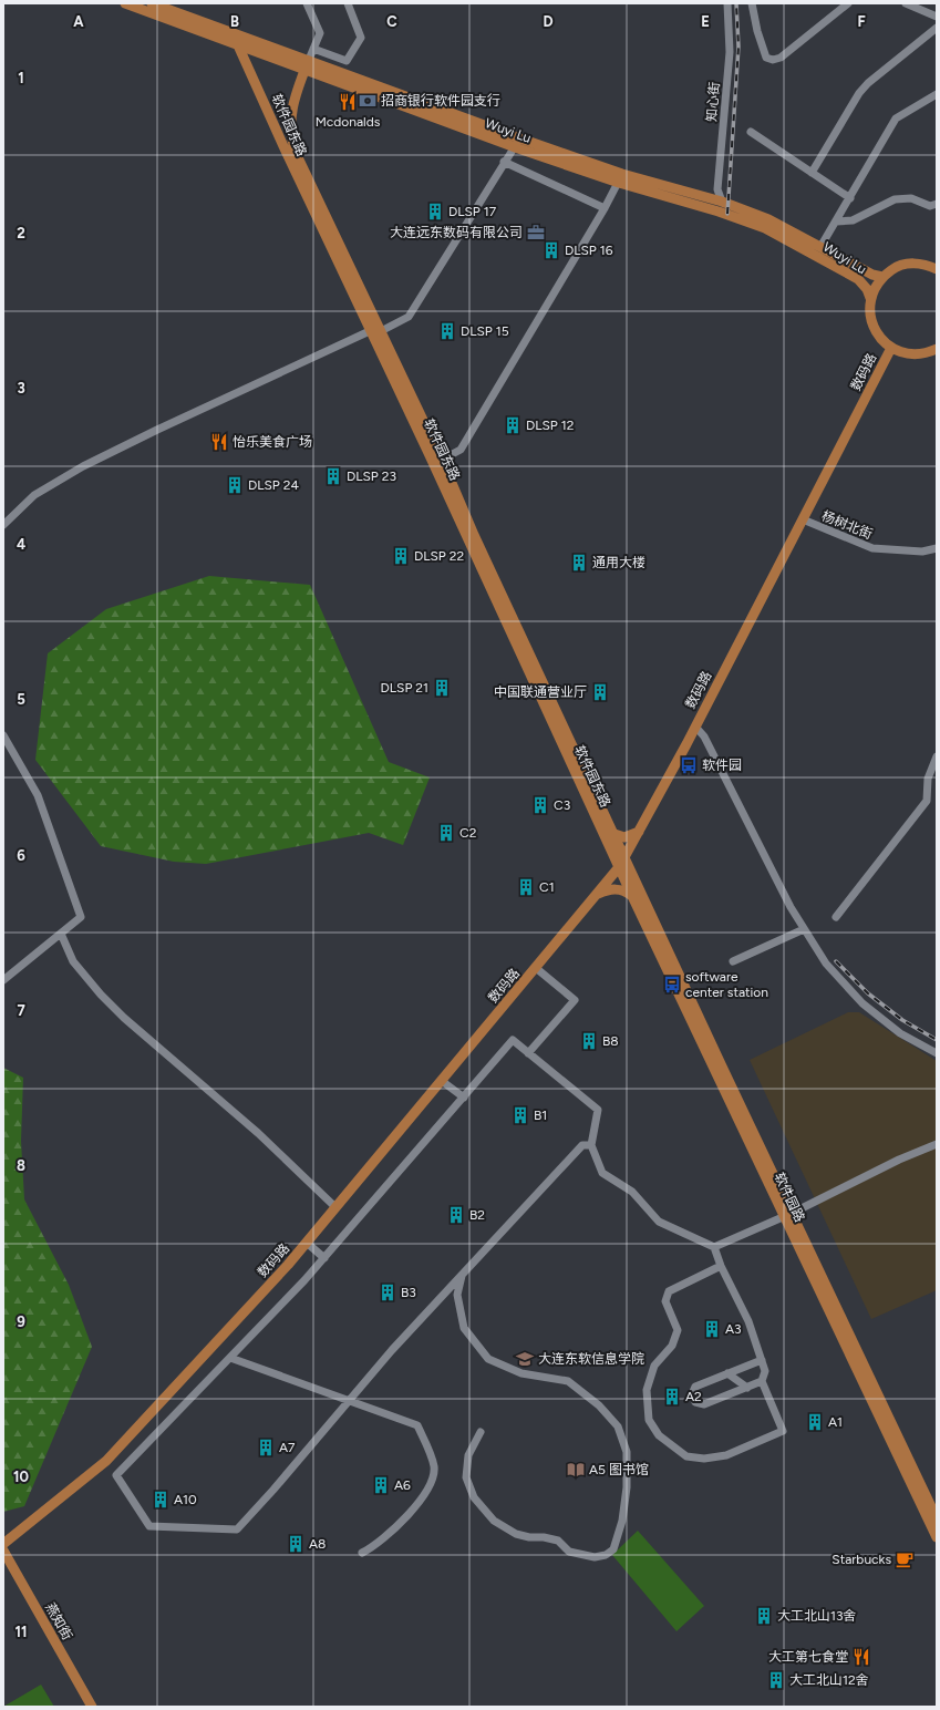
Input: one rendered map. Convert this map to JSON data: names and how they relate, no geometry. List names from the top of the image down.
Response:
{
  "streets": {
    "main road": [
      "软件园东路",
      "Wuyi Lu",
      "数码路",
      "软件园路",
      "燕知街"
    ],
    "street": ["知心街", "杨树北街"]
  },
  "crossings": [
    ["知心街", "Wuyi Lu"],
    ["软件园东路", "Wuyi Lu"],
    ["软件园东路", "数码路"],
    ["软件园东路", "软件园路"],
    ["数码路", "杨树北街"],
    ["数码路", "软件园路"]
  ],
  "places": {
    "bank": ["招商银行软件园支行"],
    "restaurant": ["Mcdonalds", "怡乐美食广场", "大工第七食堂"],
    "building": [
      "DLSP 17",
      "DLSP 16",
      "DLSP 15",
      "DLSP 12",
      "DLSP 23",
      "DLSP 24",
      "DLSP 22",
      "通用大楼",
      "DLSP 21",
      "中国联通营业厅",
      "C3",
      "C2",
      "C1",
      "B8",
      "B1",
      "B2",
      "B3",
      "A3",
      "A2",
      "A1",
      "A7",
      "A6",
      "A10",
      "A8",
      "大工北山13舍",
      "大工北山12舍"
    ],
    "office": ["大连远东数码有限公司"],
    "bus stop": ["软件园", "software center station"],
    "school or university": ["大连东软信息学院"],
    "library": ["A5 图书馆"],
    "cafe": ["Starbucks"]
  },
  "grid": {
    "columns": [
      "A",
      "B",
      "C",
      "D",
      "E",
      "F"
    ],
    "rows": [
      "1",
      "2",
      "3",
      "4",
      "5",
      "6",
      "7",
      "8",
      "9",
      "10",
      "11"
    ]
  }
}
